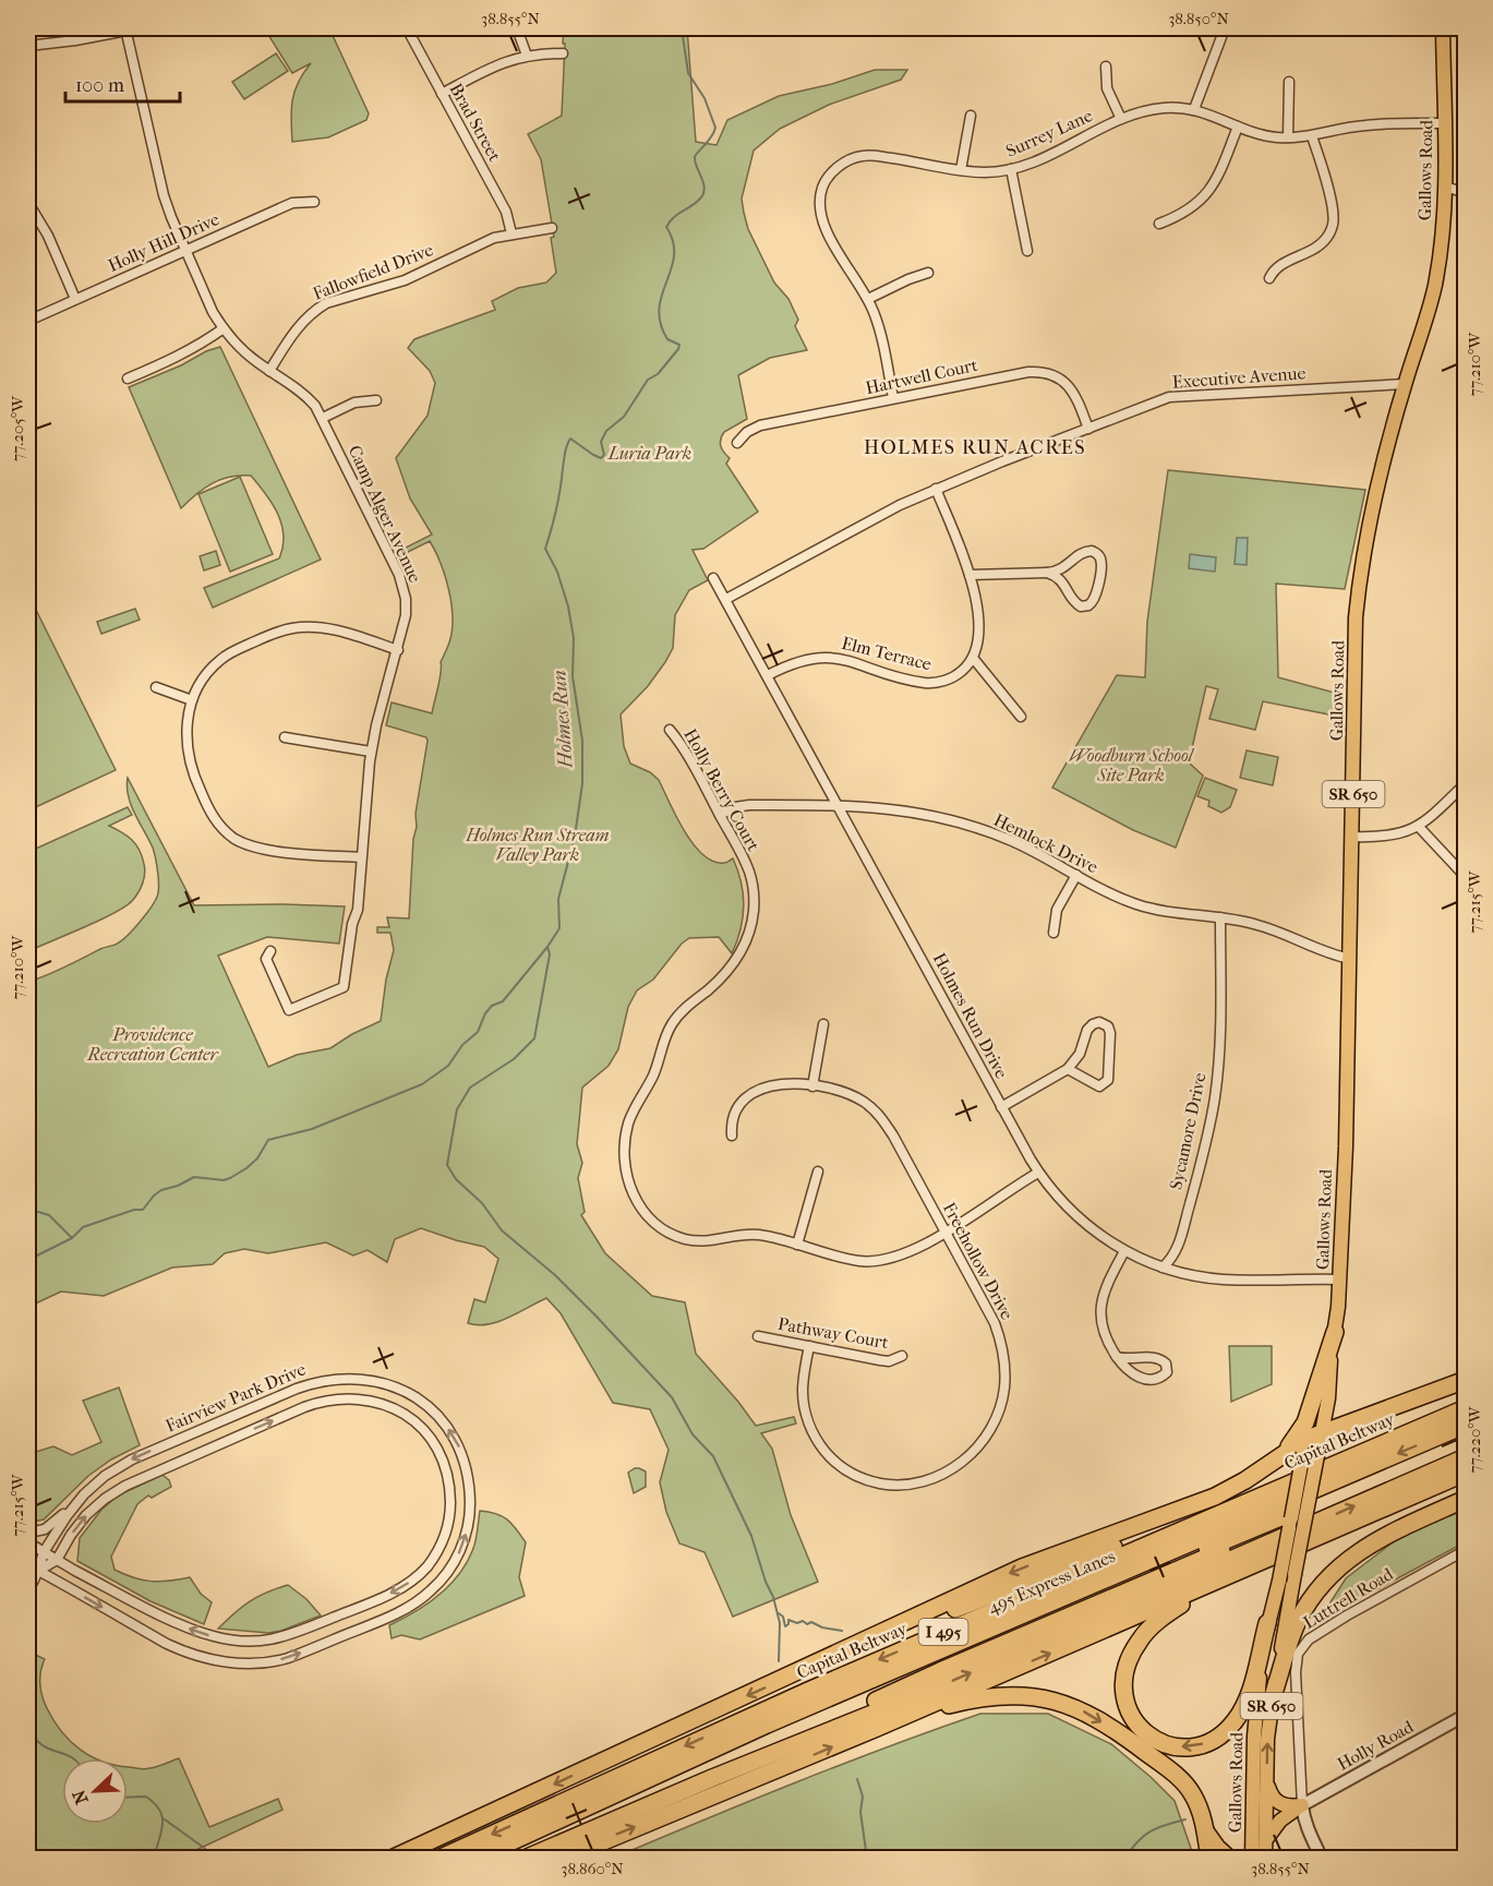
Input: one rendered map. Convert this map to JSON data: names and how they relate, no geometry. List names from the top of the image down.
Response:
{
  "streets": {
    "highway": ["Capital Beltway", "495 Express Lanes", "I 495"],
    "main road": ["Gallows Road", "SR 650"],
    "street": [
      "Brad Street",
      "Surrey Lane",
      "Holly Hill Drive",
      "Fallowfield Drive",
      "Hartwell Court",
      "Executive Avenue",
      "Camp Alger Avenue",
      "Elm Terrace",
      "Holly Berry Court",
      "Hemlock Drive",
      "Holmes Run Drive",
      "Sycamore Drive",
      "Freehollow Drive",
      "Pathway Court",
      "Fairview Park Drive",
      "Luttrell Road",
      "Holly Road"
    ]
  },
  "crossings": [
    ["Brad Street", "Fallowfield Drive"],
    ["Surrey Lane", "Gallows Road"],
    ["Surrey Lane", "Hartwell Court"],
    ["Gallows Road", "Executive Avenue"],
    ["Gallows Road", "Hemlock Drive"],
    ["Gallows Road", "Holmes Run Drive"],
    ["Holly Hill Drive", "Camp Alger Avenue"],
    ["Fallowfield Drive", "Camp Alger Avenue"],
    ["Hartwell Court", "Executive Avenue"],
    ["Executive Avenue", "Holmes Run Drive"],
    ["Elm Terrace", "Holmes Run Drive"],
    ["Holly Berry Court", "Hemlock Drive"],
    ["Holly Berry Court", "Holmes Run Drive"],
    ["Holly Berry Court", "Freehollow Drive"],
    ["Hemlock Drive", "Holmes Run Drive"],
    ["Hemlock Drive", "Sycamore Drive"],
    ["Holmes Run Drive", "Sycamore Drive"],
    ["Freehollow Drive", "Pathway Court"],
    ["Capital Beltway", "495 Express Lanes"],
    ["Luttrell Road", "Holly Road"]
  ],
  "districts": ["HOLMES RUN ACRES"],
  "water": ["Holmes Run"],
  "parks": [
    "Luria Park",
    "Woodburn School Site Park",
    "Holmes Run Stream Valley Park",
    "Providence Recreation Center"
  ],
  "scale_bar": "100 m",
  "north": "bottom left",
  "coordinates": [
    "38.855°N",
    "38.850°N",
    "77.210°W",
    "77.205°W",
    "77.215°W",
    "77.220°W",
    "38.860°N"
  ]
}
